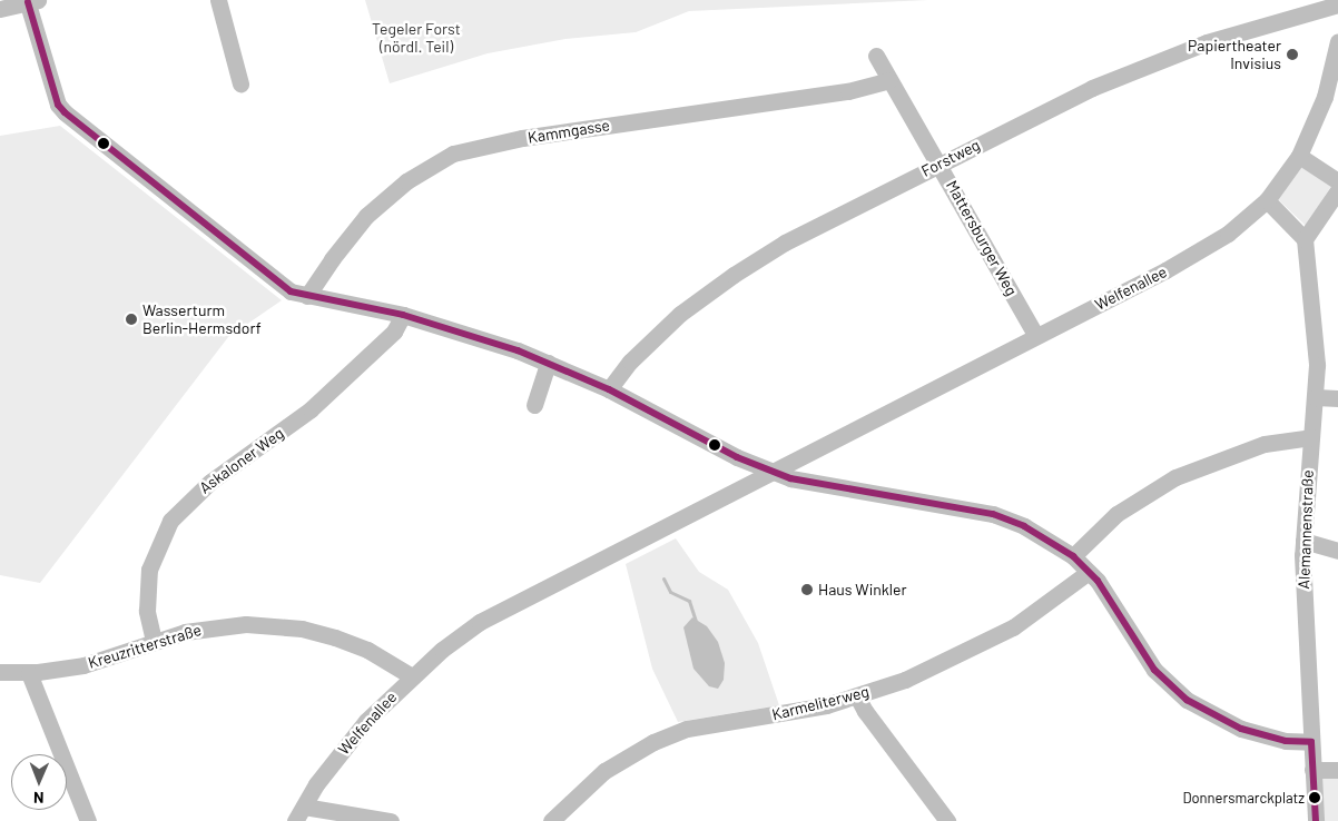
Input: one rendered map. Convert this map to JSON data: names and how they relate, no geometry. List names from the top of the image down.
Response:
{
  "streets": {
    "street": [
      "Kammgasse",
      "Forstweg",
      "Mattersburger Weg",
      "Welfenallee",
      "Askaloner Weg",
      "Alemannenstraße",
      "Kreuzritterstraße",
      "Karmeliterweg"
    ]
  },
  "crossings": [
    ["Kammgasse", "Mattersburger Weg"],
    ["Forstweg", "Mattersburger Weg"],
    ["Mattersburger Weg", "Welfenallee"],
    ["Welfenallee", "Kreuzritterstraße"],
    ["Askaloner Weg", "Kreuzritterstraße"]
  ],
  "parks": ["Tegeler Forst (nördl. Teil)"],
  "places": [
    "Papiertheater Invisius",
    "Wasserturm Berlin-Hermsdorf",
    "Haus Winkler",
    "Donnersmarckplatz"
  ],
  "north": "bottom"
}
